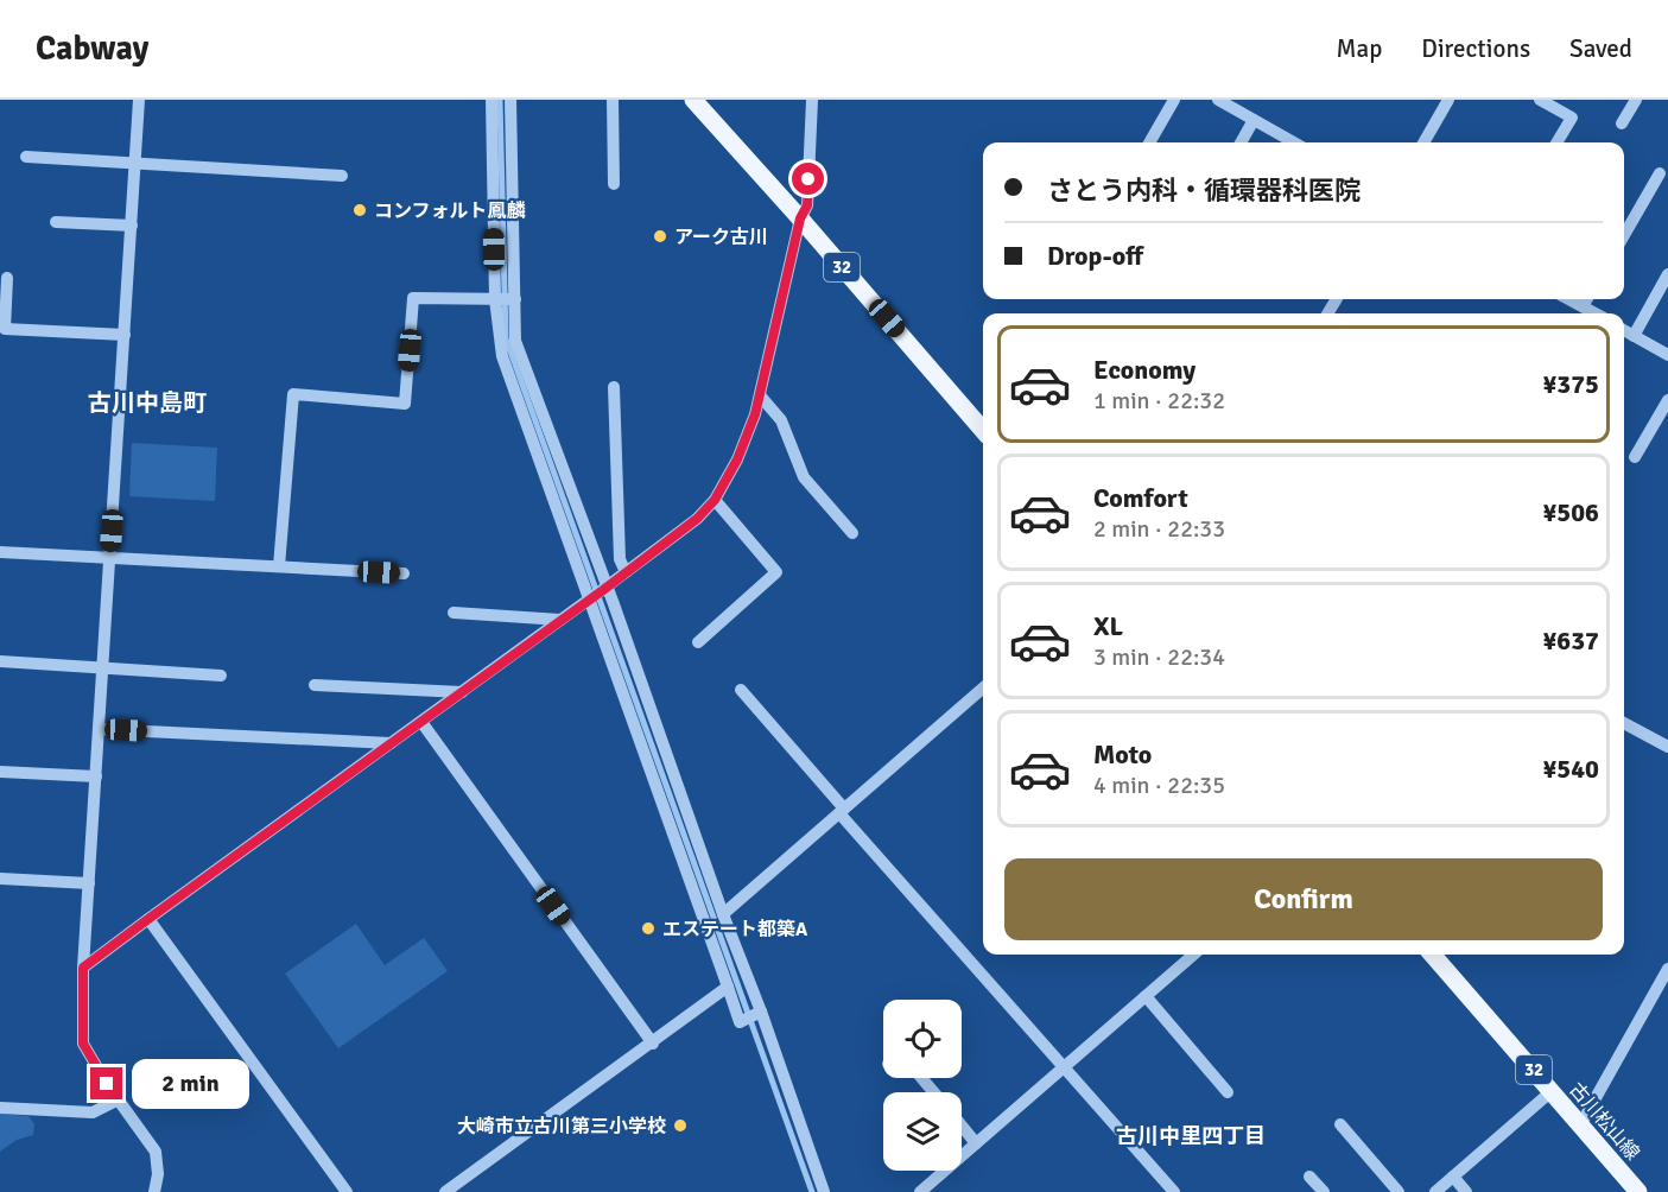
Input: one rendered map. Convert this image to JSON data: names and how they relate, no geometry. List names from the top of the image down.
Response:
{
  "streets": {
    "main road": ["32", "古川松山線"]
  },
  "districts": ["古川中島町", "古川中里四丁目"],
  "places": [
    "コンフォルト鳳麟",
    "アーク古川",
    "エステート都築A",
    "大崎市立古川第三小学校"
  ],
  "page": {
    "header": "Cabway",
    "nav": ["Map", "Directions", "Saved"],
    "banner": ["さとう内科・循環器科医院", "Drop-off"],
    "list": [
      {
        "name": "Economy",
        "note": "1 min · 22:32",
        "value": "¥375"
      },
      {
        "name": "Comfort",
        "note": "2 min · 22:33",
        "value": "¥506"
      },
      {
        "name": "XL",
        "note": "3 min · 22:34",
        "value": "¥637"
      },
      {
        "name": "Moto",
        "note": "4 min · 22:35",
        "value": "¥540"
      }
    ],
    "buttons": "Confirm",
    "bubble": "2 min"
  }
}
